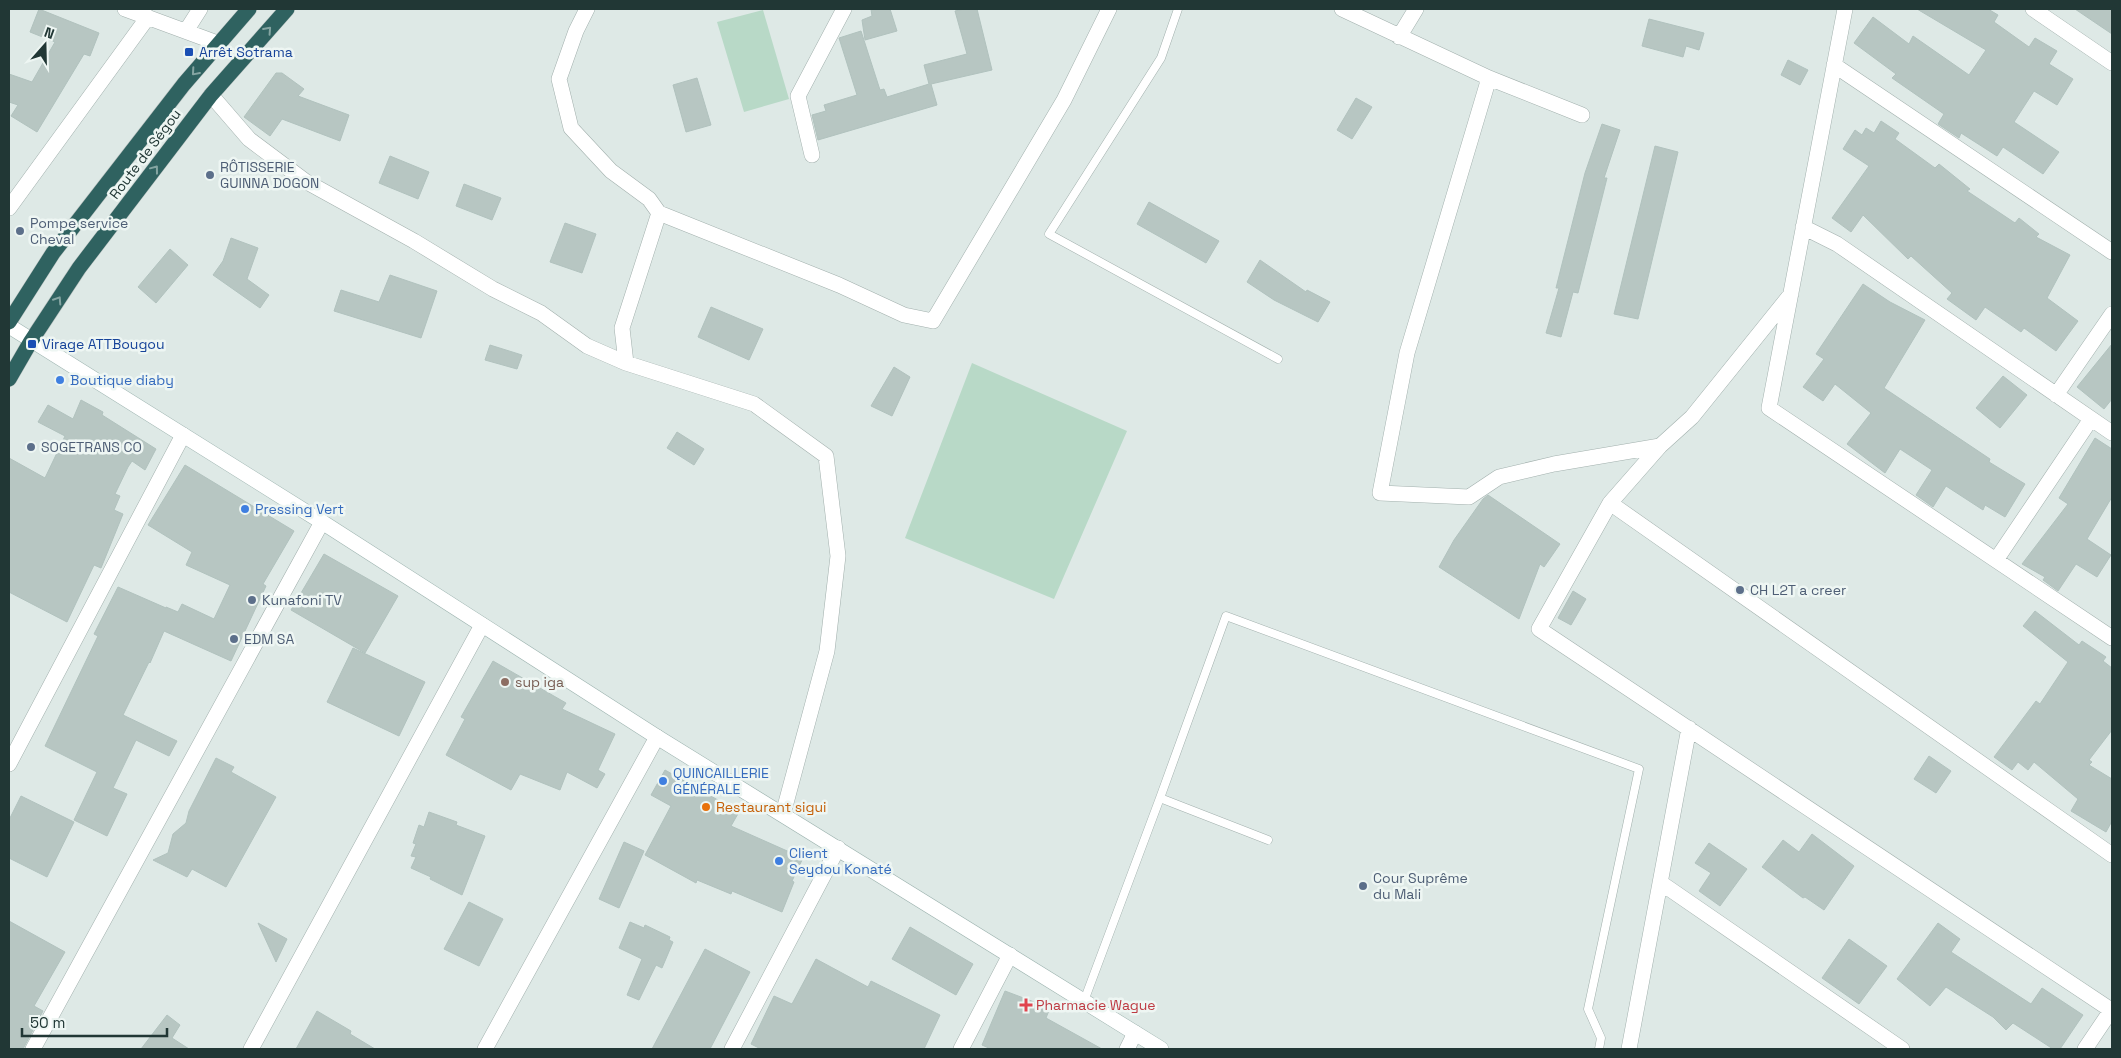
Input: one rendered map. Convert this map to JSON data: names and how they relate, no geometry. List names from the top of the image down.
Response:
{
  "streets": {
    "highway": ["Route de Ségou"]
  },
  "places": {
    "transit": ["Arrêt Sotrama", "Virage ATTBougou"],
    "other": [
      "RÔTISSERIE GUINNA DOGON",
      "Pompe service Cheval",
      "Boutique diaby",
      "SOGETRANS CO",
      "Pressing Vert",
      "CH L2T a creer",
      "Kunafoni TV",
      "EDM SA",
      "sup iga",
      "QUINCAILLERIE GÉNÉRALE",
      "Restaurant sigui",
      "Client Seydou Konaté",
      "Cour Suprême du Mali"
    ],
    "health": ["Pharmacie Wague"]
  },
  "scale_bar": "50 m",
  "north": "top"
}
